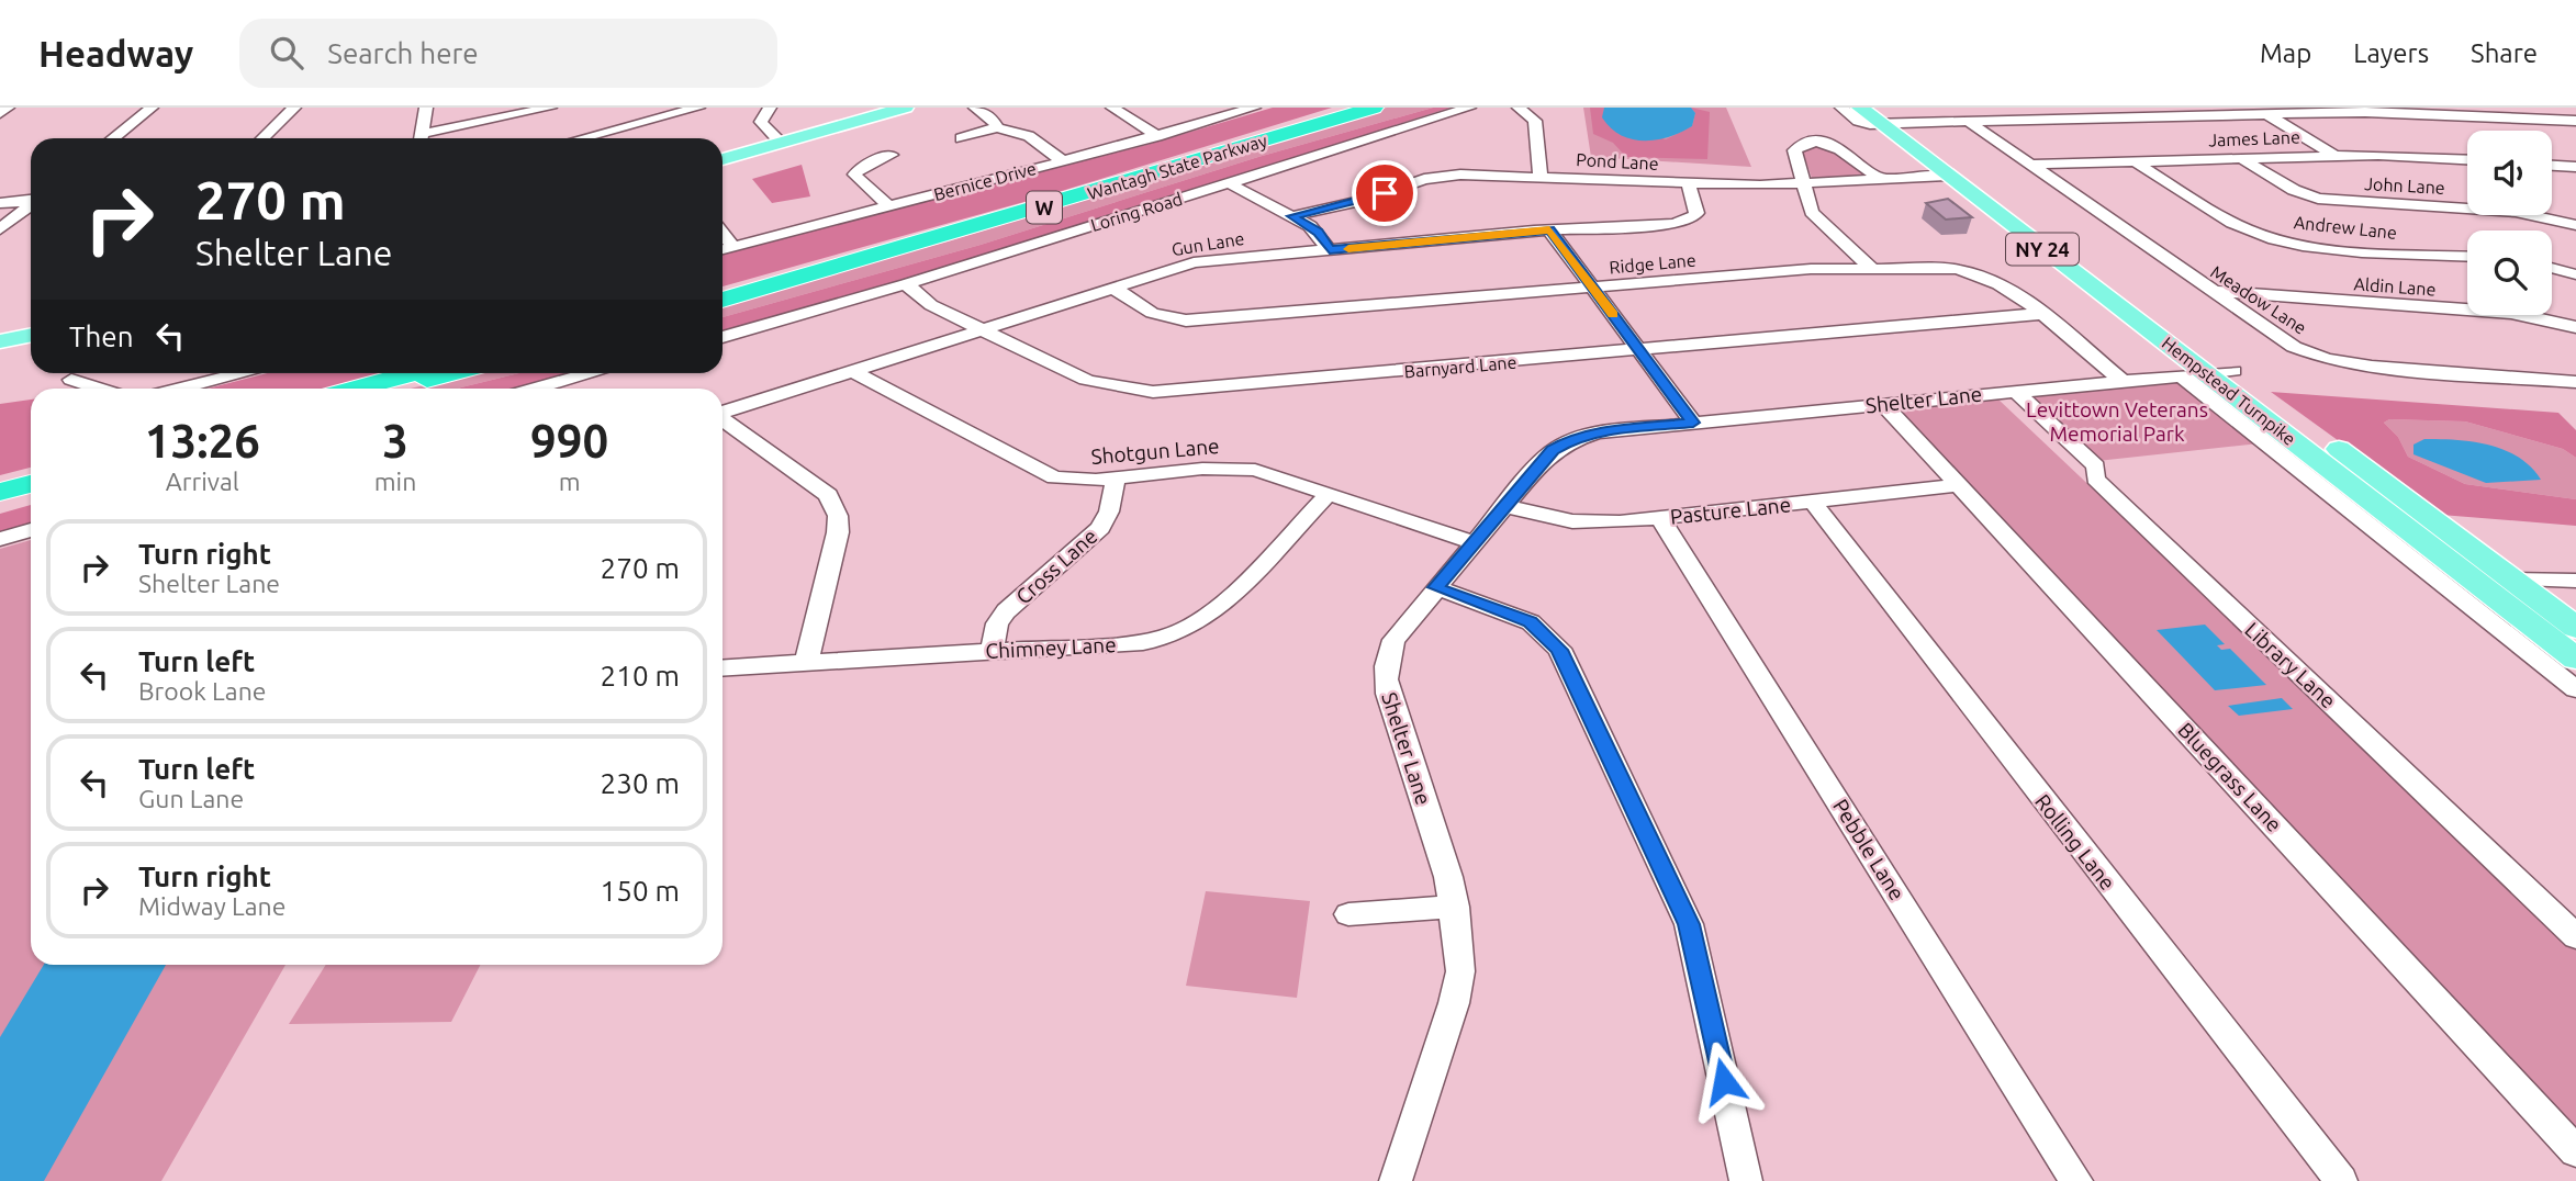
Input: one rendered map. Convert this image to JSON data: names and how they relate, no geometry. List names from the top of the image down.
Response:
{
  "streets": {
    "highway": ["Wantagh State Parkway", "W"],
    "main road": ["NY 24", "Hempstead Turnpike"],
    "street": [
      "James Lane",
      "Pond Lane",
      "Bernice Drive",
      "John Lane",
      "Loring Road",
      "Andrew Lane",
      "Gun Lane",
      "Ridge Lane",
      "Aldin Lane",
      "Meadow Lane",
      "Barnyard Lane",
      "Shelter Lane",
      "Shotgun Lane",
      "Pasture Lane",
      "Cross Lane",
      "Chimney Lane",
      "Library Lane",
      "Bluegrass Lane",
      "Rolling Lane",
      "Pebble Lane"
    ]
  },
  "crossings": [
    ["James Lane", "John Lane"],
    ["James Lane", "Andrew Lane"],
    ["James Lane", "Meadow Lane"],
    ["Pond Lane", "Gun Lane"],
    ["Pond Lane", "Hempstead Turnpike"],
    ["Loring Road", "Barnyard Lane"],
    ["Gun Lane", "Ridge Lane"],
    ["Gun Lane", "Barnyard Lane"],
    ["Gun Lane", "Shotgun Lane"],
    ["Ridge Lane", "Barnyard Lane"],
    ["Ridge Lane", "Shelter Lane"],
    ["Aldin Lane", "Meadow Lane"],
    ["Hempstead Turnpike", "Shelter Lane"],
    ["Shelter Lane", "Shotgun Lane"],
    ["Shelter Lane", "Pasture Lane"],
    ["Shelter Lane", "Library Lane"],
    ["Shelter Lane", "Bluegrass Lane"],
    ["Shotgun Lane", "Cross Lane"],
    ["Shotgun Lane", "Chimney Lane"],
    ["Pasture Lane", "Bluegrass Lane"],
    ["Pasture Lane", "Rolling Lane"],
    ["Pasture Lane", "Pebble Lane"],
    ["Cross Lane", "Chimney Lane"]
  ],
  "parks": ["Levittown Veterans Memorial Park"],
  "page": {
    "header": "Headway",
    "search": "Search here",
    "nav": ["Map", "Layers", "Share"],
    "turn": ["270 m", "Shelter Lane"],
    "then": "Then",
    "eta": [
      "13:26",
      "Arrival",
      "3",
      "min",
      "990",
      "m"
    ],
    "list": [
      {
        "name": "Turn right",
        "note": "Shelter Lane",
        "value": "270 m"
      },
      {
        "name": "Turn left",
        "note": "Brook Lane",
        "value": "210 m"
      },
      {
        "name": "Turn left",
        "note": "Gun Lane",
        "value": "230 m"
      },
      {
        "name": "Turn right",
        "note": "Midway Lane",
        "value": "150 m"
      }
    ]
  }
}
